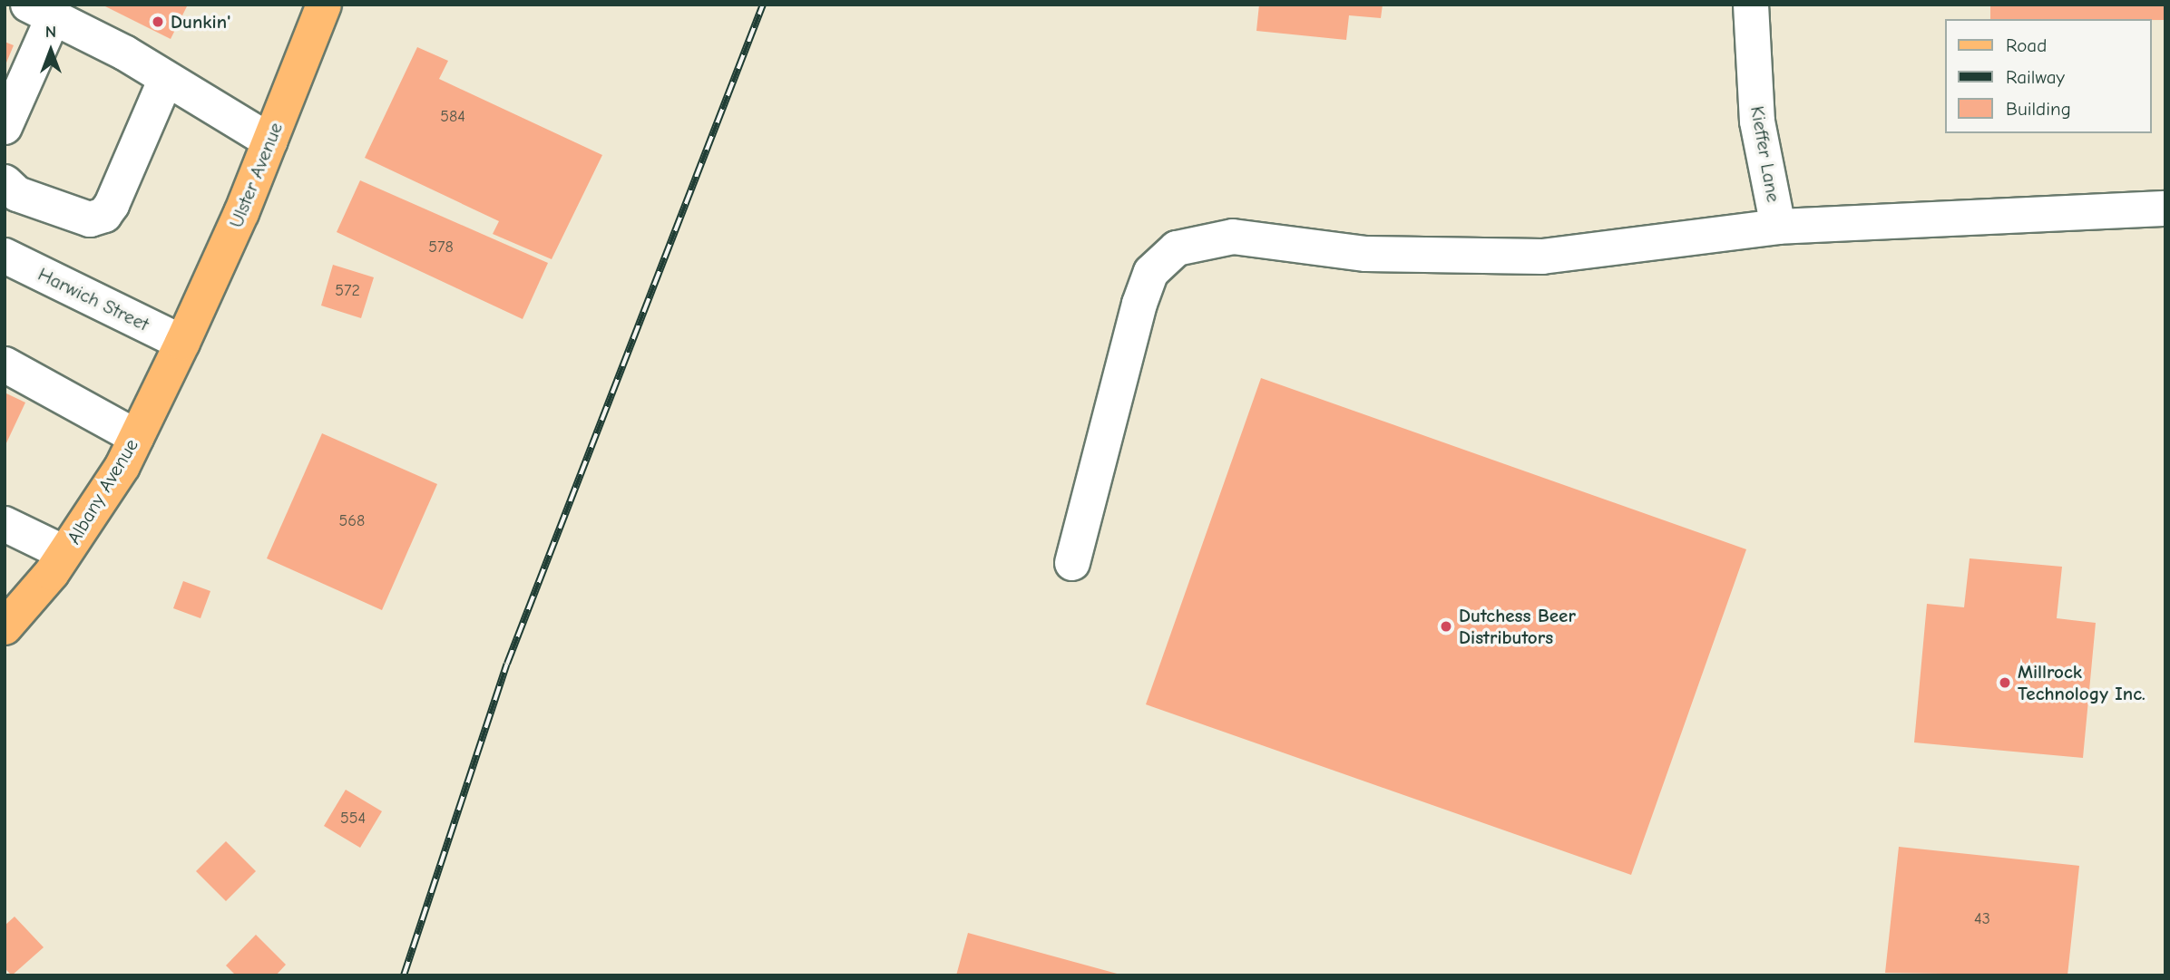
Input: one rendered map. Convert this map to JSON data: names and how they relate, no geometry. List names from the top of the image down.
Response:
{
  "streets": {
    "main road": ["Ulster Avenue", "Albany Avenue"],
    "street": ["Kieffer Lane", "Harwich Street"]
  },
  "crossings": [
    ["Ulster Avenue", "Harwich Street"],
    ["Ulster Avenue", "Albany Avenue"],
    ["Harwich Street", "Albany Avenue"]
  ],
  "places": ["Dunkin'", "Dutchess Beer Distributors", "Millrock Technology Inc."],
  "house_numbers": [
    "584",
    "578",
    "572",
    "568",
    "554",
    "43"
  ],
  "legend": ["Road", "Railway", "Building"],
  "north": "top"
}
